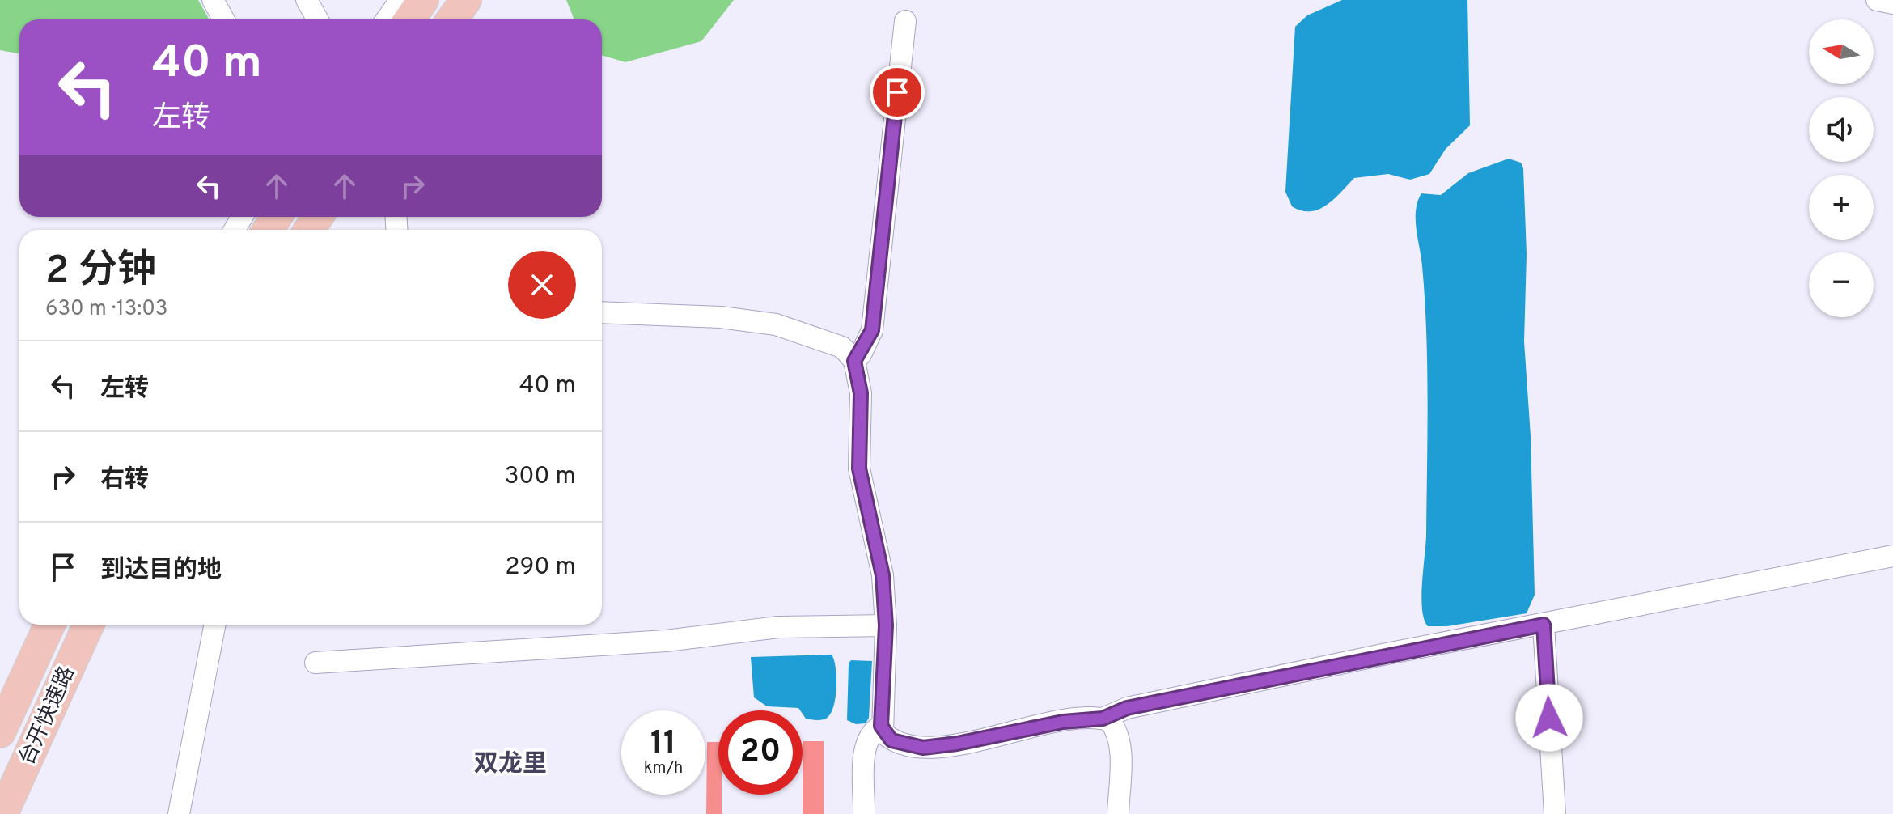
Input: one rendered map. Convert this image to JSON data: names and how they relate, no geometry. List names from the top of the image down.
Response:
{
  "streets": {
    "highway": ["台开快速路"]
  },
  "districts": ["双龙里"],
  "north": "left",
  "page": {
    "map_buttons": ["+", "−"],
    "turn": ["40 m", "左转"],
    "heading": ["2 分钟", "630 m · 13:03"],
    "list": [
      {
        "name": "左转",
        "value": "40 m"
      },
      {
        "name": "右转",
        "value": "300 m"
      },
      {
        "name": "到达目的地",
        "value": "290 m"
      }
    ],
    "speed": "11 km/h",
    "limit": "20"
  }
}
